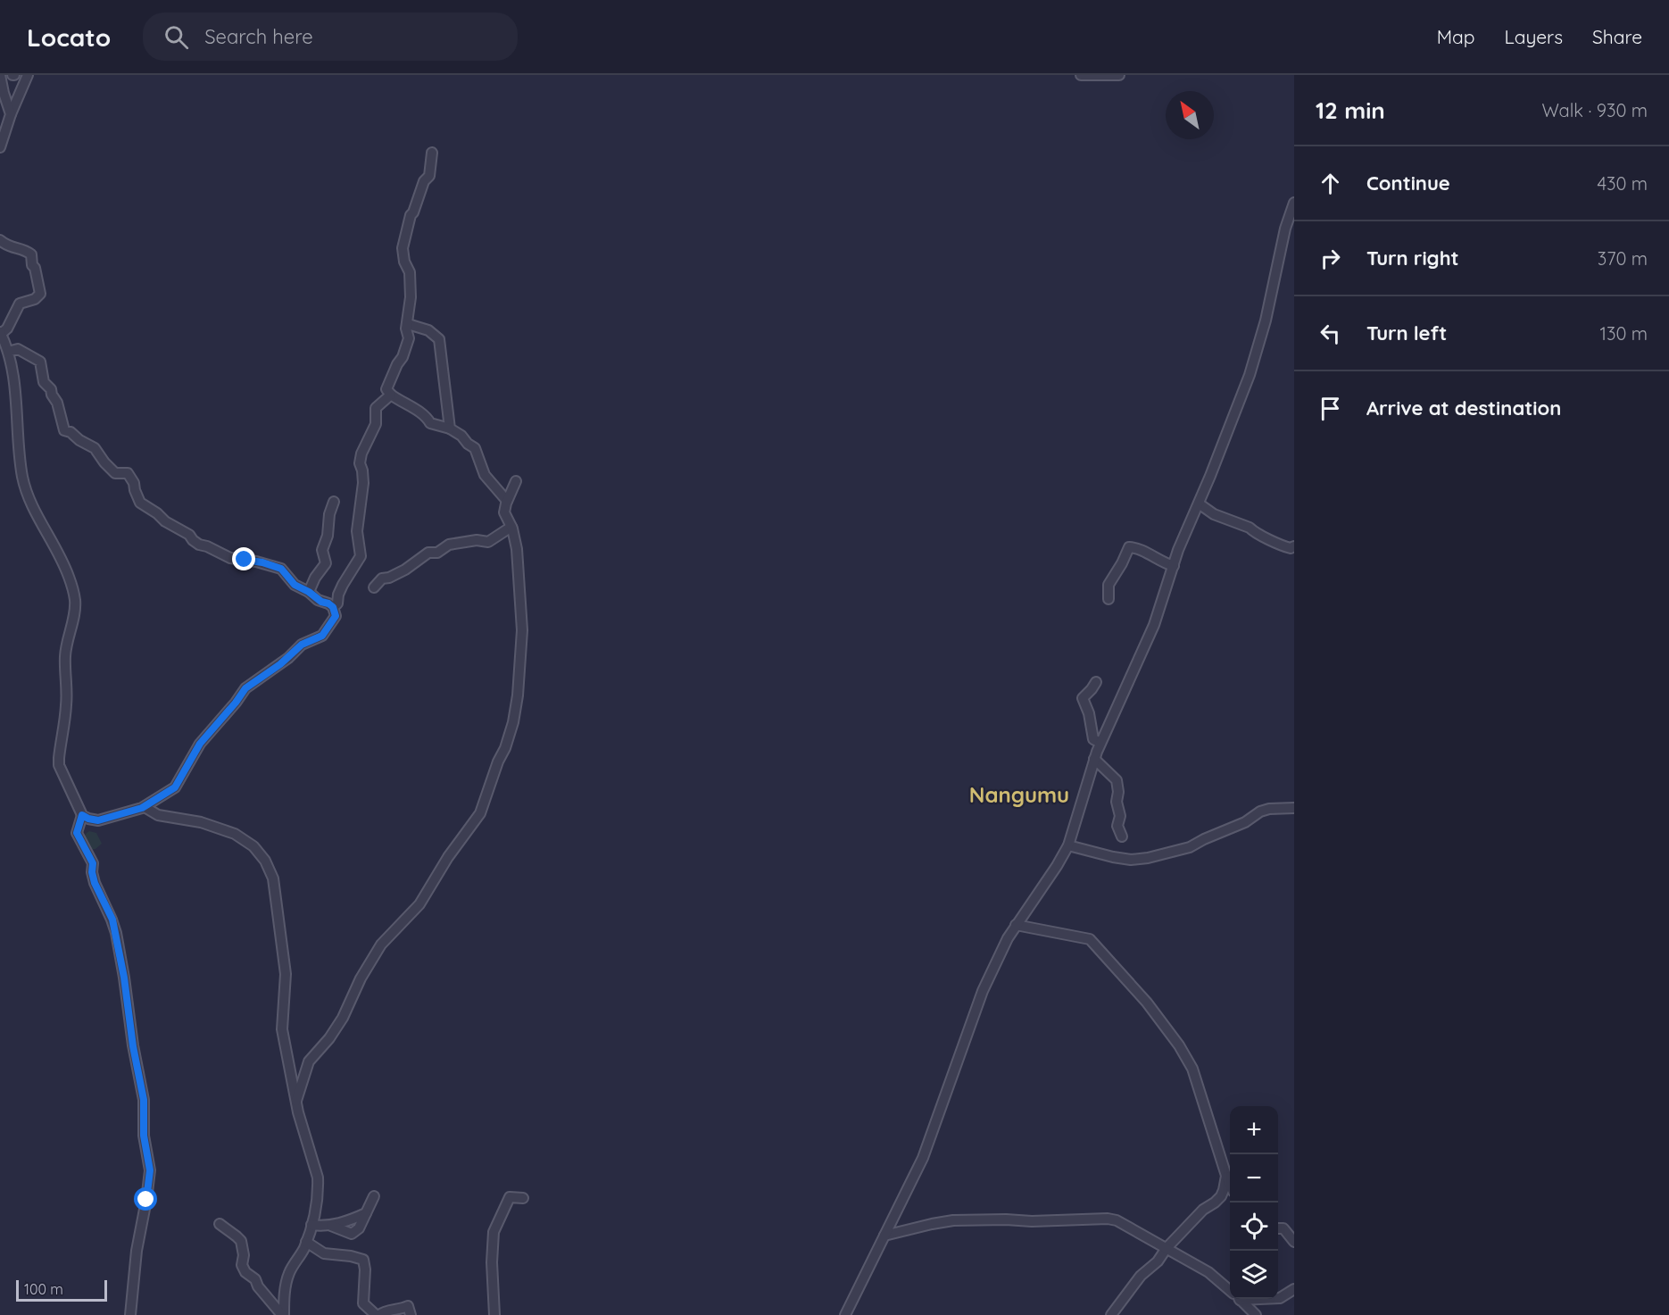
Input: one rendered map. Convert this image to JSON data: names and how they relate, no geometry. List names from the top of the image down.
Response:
{
  "districts": ["Nangumu"],
  "scale_bar": "100 m",
  "north": "top left",
  "page": {
    "header": "Locato",
    "search": "Search here",
    "nav": ["Map", "Layers", "Share"],
    "heading": ["12 min", "Walk · 930 m"],
    "list": [
      ["Continue", "430 m"],
      ["Turn right", "370 m"],
      ["Turn left", "130 m"],
      "Arrive at destination"
    ],
    "map_buttons": ["+", "−"],
    "scale": "100 m"
  }
}
